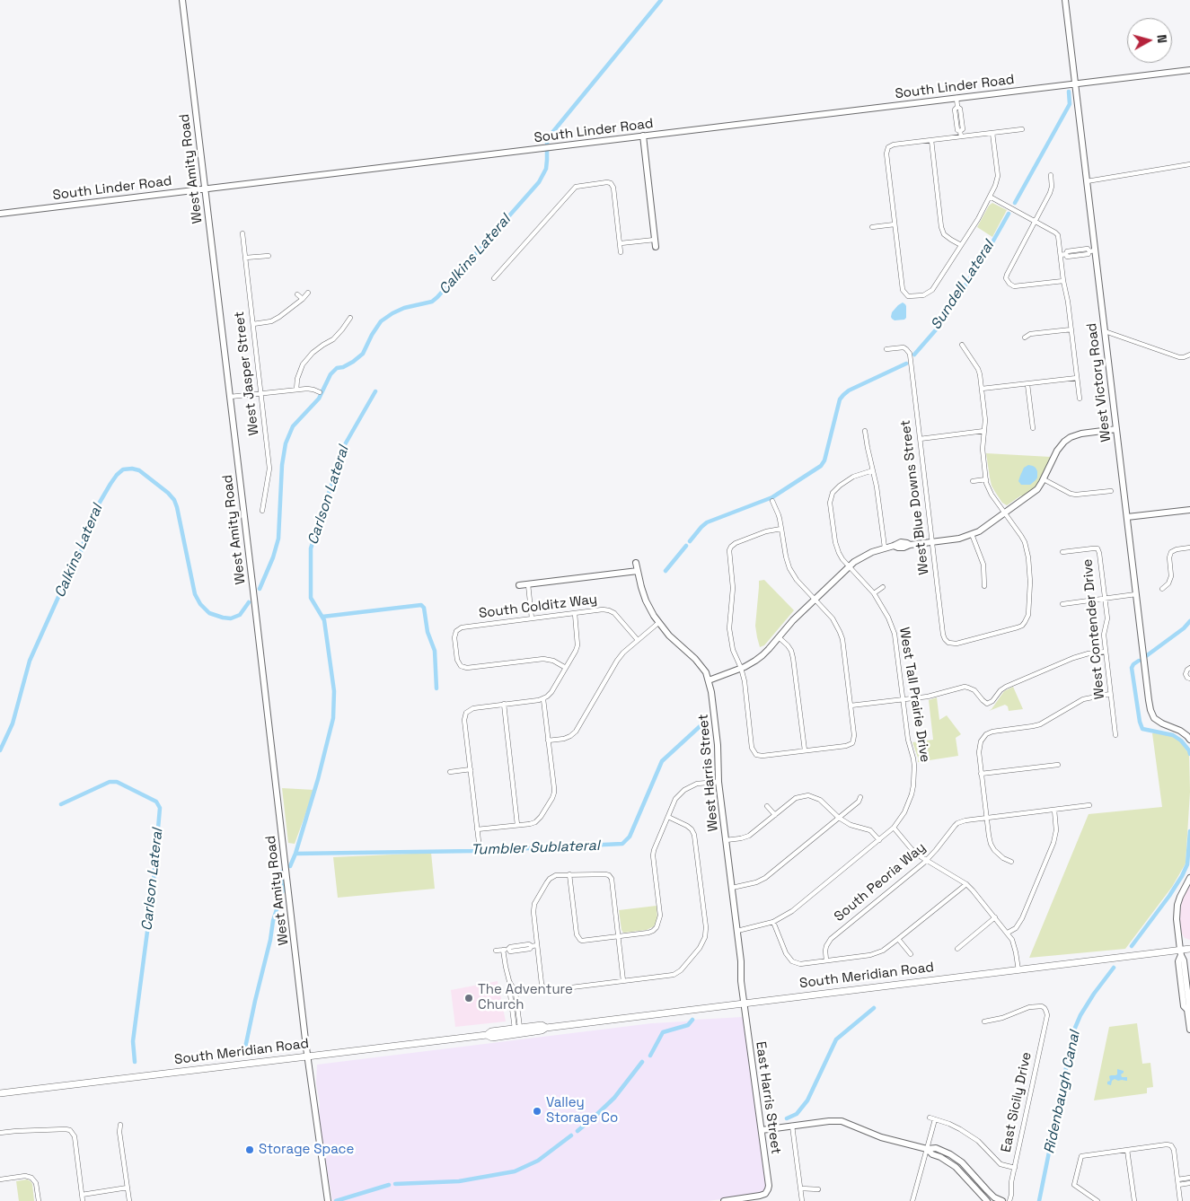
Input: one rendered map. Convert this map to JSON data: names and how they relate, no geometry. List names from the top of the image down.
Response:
{
  "streets": {
    "main road": ["South Meridian Road"],
    "street": [
      "South Linder Road",
      "West Amity Road",
      "West Jasper Street",
      "West Victory Road",
      "West Blue Downs Street",
      "South Colditz Way",
      "West Contender Drive",
      "West Tall Prairie Drive",
      "West Harris Street",
      "South Peoria Way",
      "East Harris Street",
      "East Sicily Drive"
    ]
  },
  "crossings": [
    ["South Linder Road", "West Amity Road"],
    ["South Linder Road", "West Victory Road"],
    ["West Amity Road", "South Meridian Road"],
    ["West Tall Prairie Drive", "West Harris Street"],
    ["West Harris Street", "South Meridian Road"],
    ["West Harris Street", "East Harris Street"],
    ["South Meridian Road", "East Harris Street"]
  ],
  "water": [
    "Calkins Lateral",
    "Sundell Lateral",
    "Carlson Lateral",
    "Tumbler Sublateral",
    "Ridenbaugh Canal"
  ],
  "places": ["The Adventure Church", "Valley Storage Co", "Storage Space"],
  "north": "right"
}
